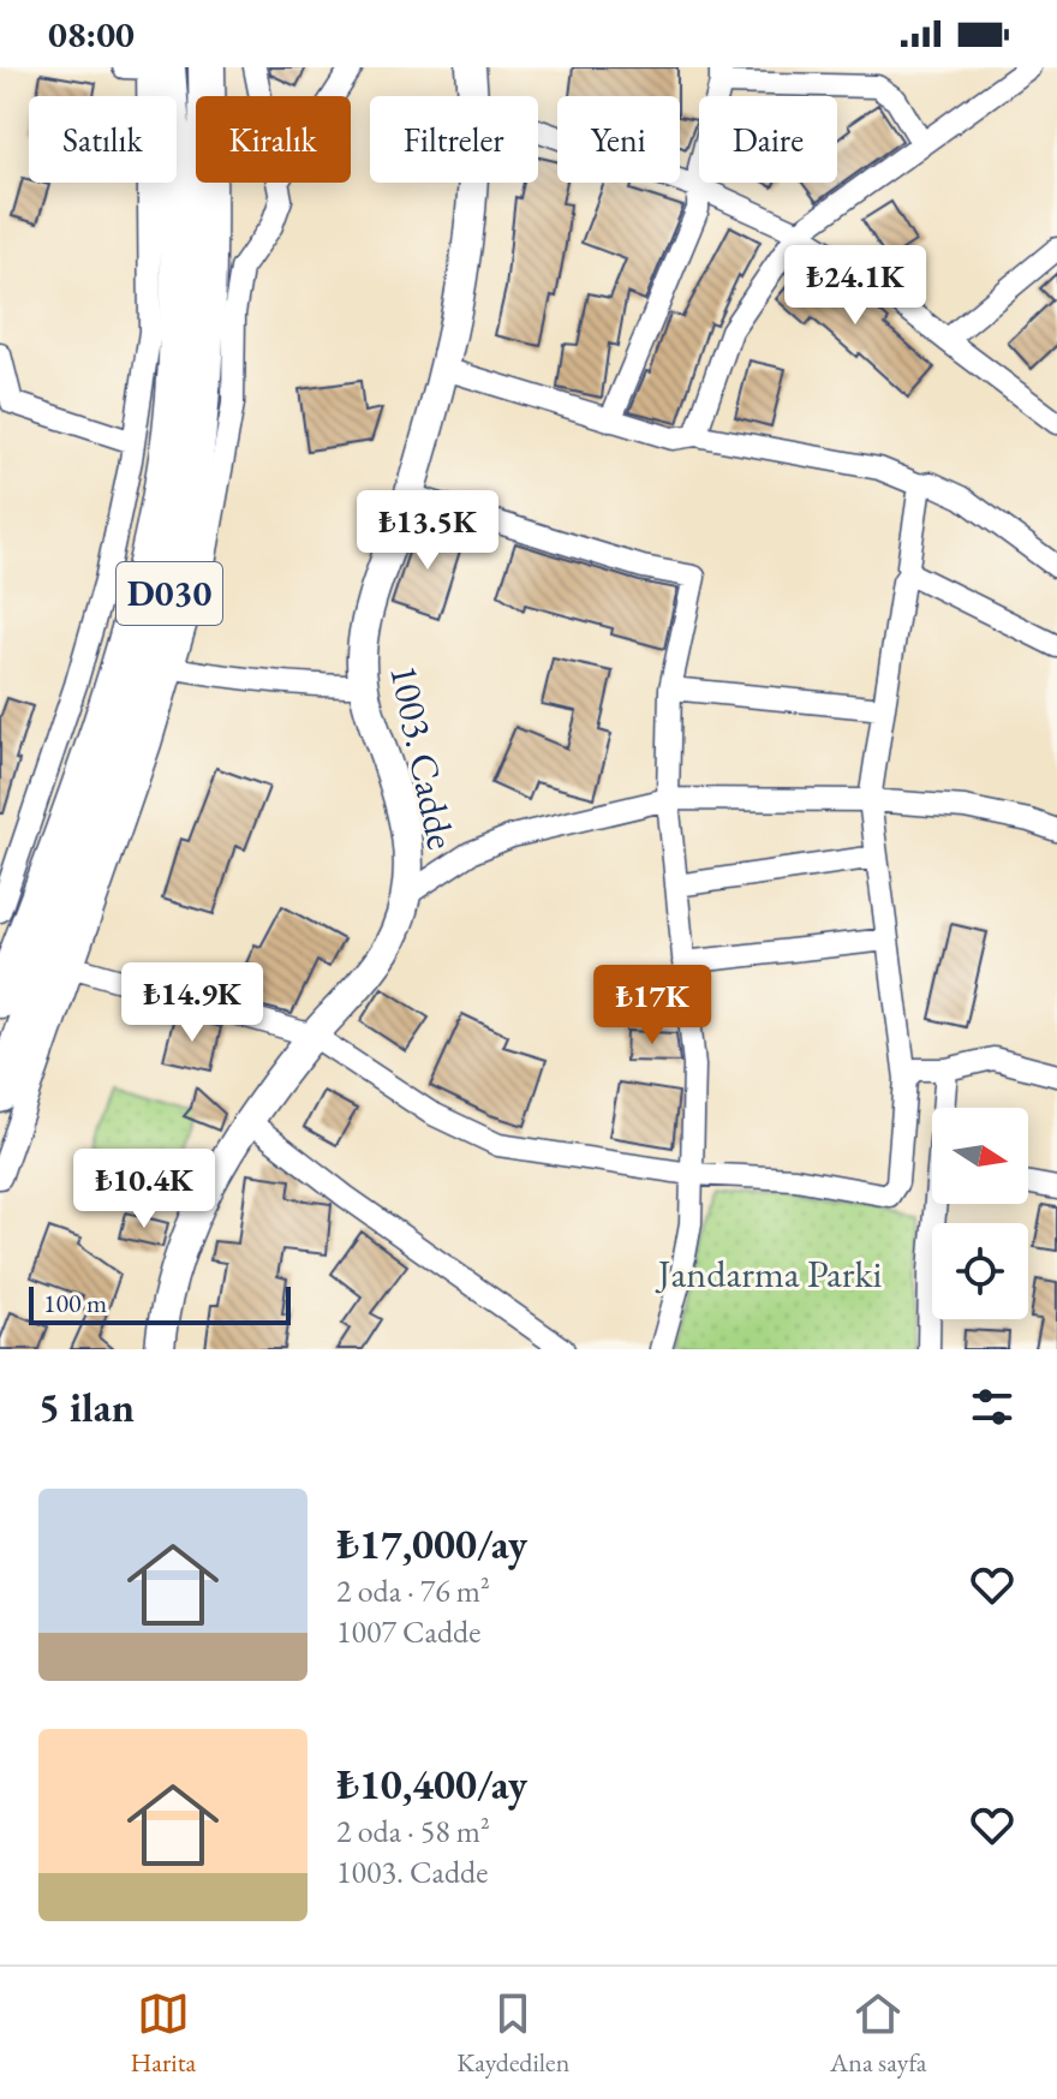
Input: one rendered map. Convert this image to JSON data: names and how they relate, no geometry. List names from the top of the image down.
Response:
{
  "streets": {
    "highway": ["D030"],
    "main road": ["1003. Cadde"]
  },
  "parks": ["Jandarma Parki"],
  "scale_bar": "100 m",
  "north": "right",
  "page": {
    "status": "08:00",
    "chip": [
      "Satılık",
      "Kiralık",
      "Filtreler",
      "Yeni",
      "Daire"
    ],
    "price": [
      "₺24.1K",
      "₺13.5K",
      "₺14.9K",
      "₺17K",
      "₺10.4K"
    ],
    "scale": "100 m",
    "heading": "5 ilan",
    "list": [
      {
        "name": "₺17,000/ay",
        "note": "2 oda · 76 m² · 1007 Cadde"
      },
      {
        "name": "₺10,400/ay",
        "note": "2 oda · 58 m² · 1003. Cadde"
      }
    ],
    "tabs": ["Harita", "Kaydedilen", "Ana sayfa"]
  }
}
